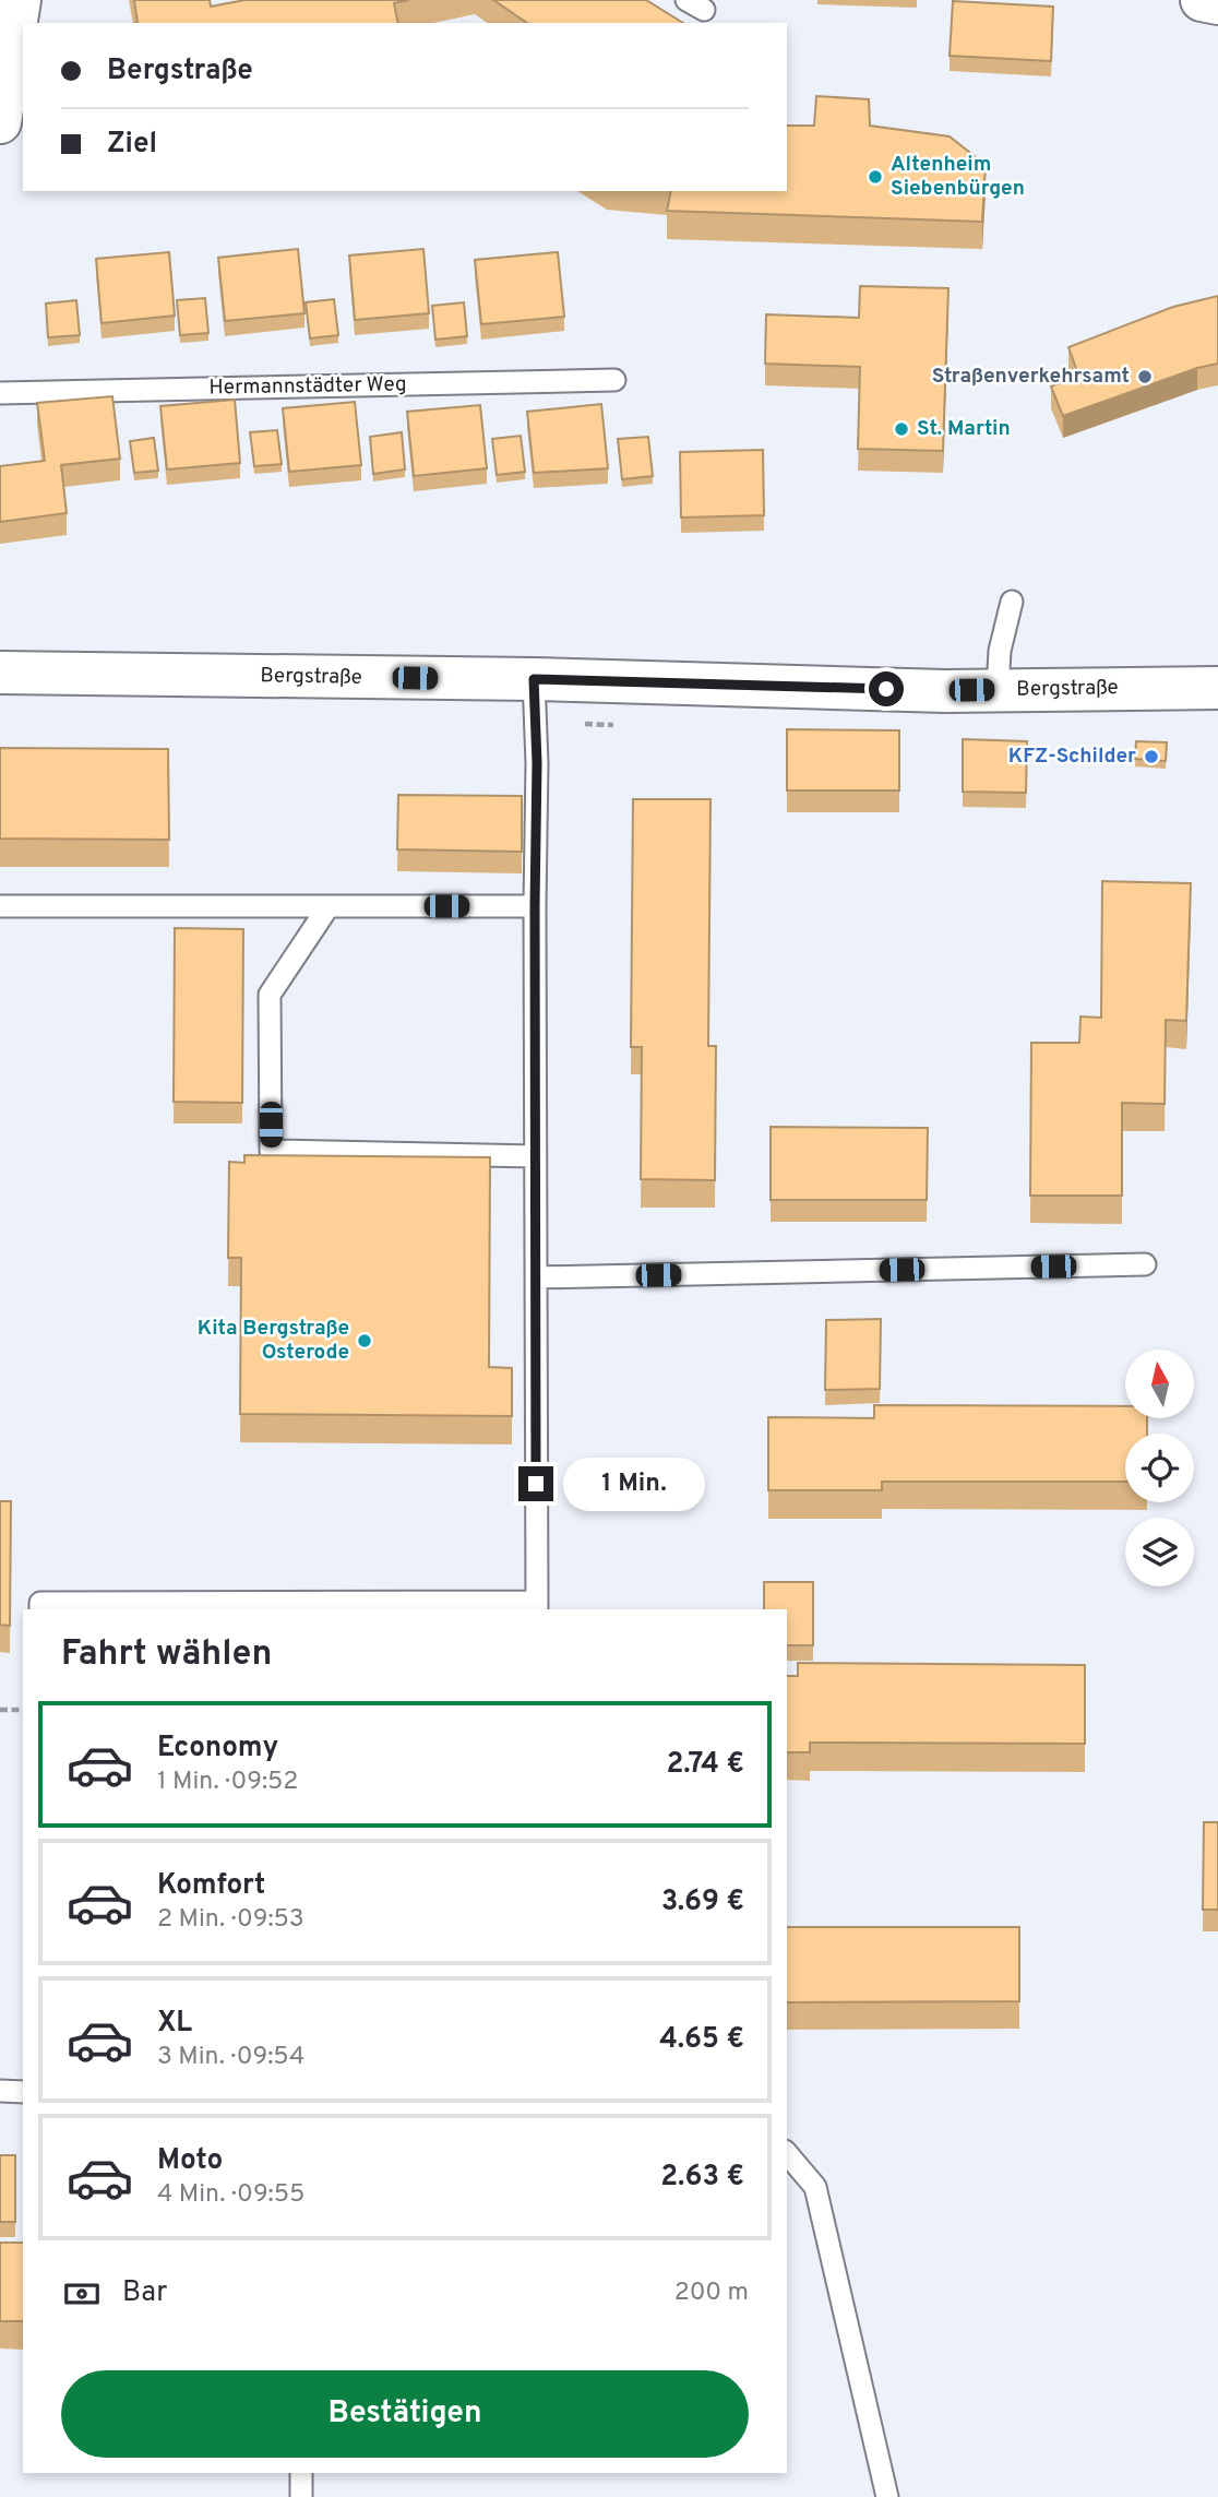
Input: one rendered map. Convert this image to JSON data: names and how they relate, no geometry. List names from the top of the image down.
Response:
{
  "streets": {
    "street": ["Bergstraße"],
    "lane": ["Hermannstädter Weg"]
  },
  "places": [
    "Altenheim Siebenbürgen",
    "Straßenverkehrsamt",
    "St. Martin",
    "KFZ-Schilder",
    "Kita Bergstraße Osterode"
  ],
  "north": "top",
  "page": {
    "banner": ["Bergstraße", "Ziel"],
    "bubble": "1 Min.",
    "heading": "Fahrt wählen",
    "list": [
      {
        "name": "Economy",
        "note": "1 Min. · 09:52",
        "value": "2.74 €"
      },
      {
        "name": "Komfort",
        "note": "2 Min. · 09:53",
        "value": "3.69 €"
      },
      {
        "name": "XL",
        "note": "3 Min. · 09:54",
        "value": "4.65 €"
      },
      {
        "name": "Moto",
        "note": "4 Min. · 09:55",
        "value": "2.63 €"
      }
    ],
    "pay": ["Bar", "200 m"],
    "buttons": "Bestätigen"
  }
}
